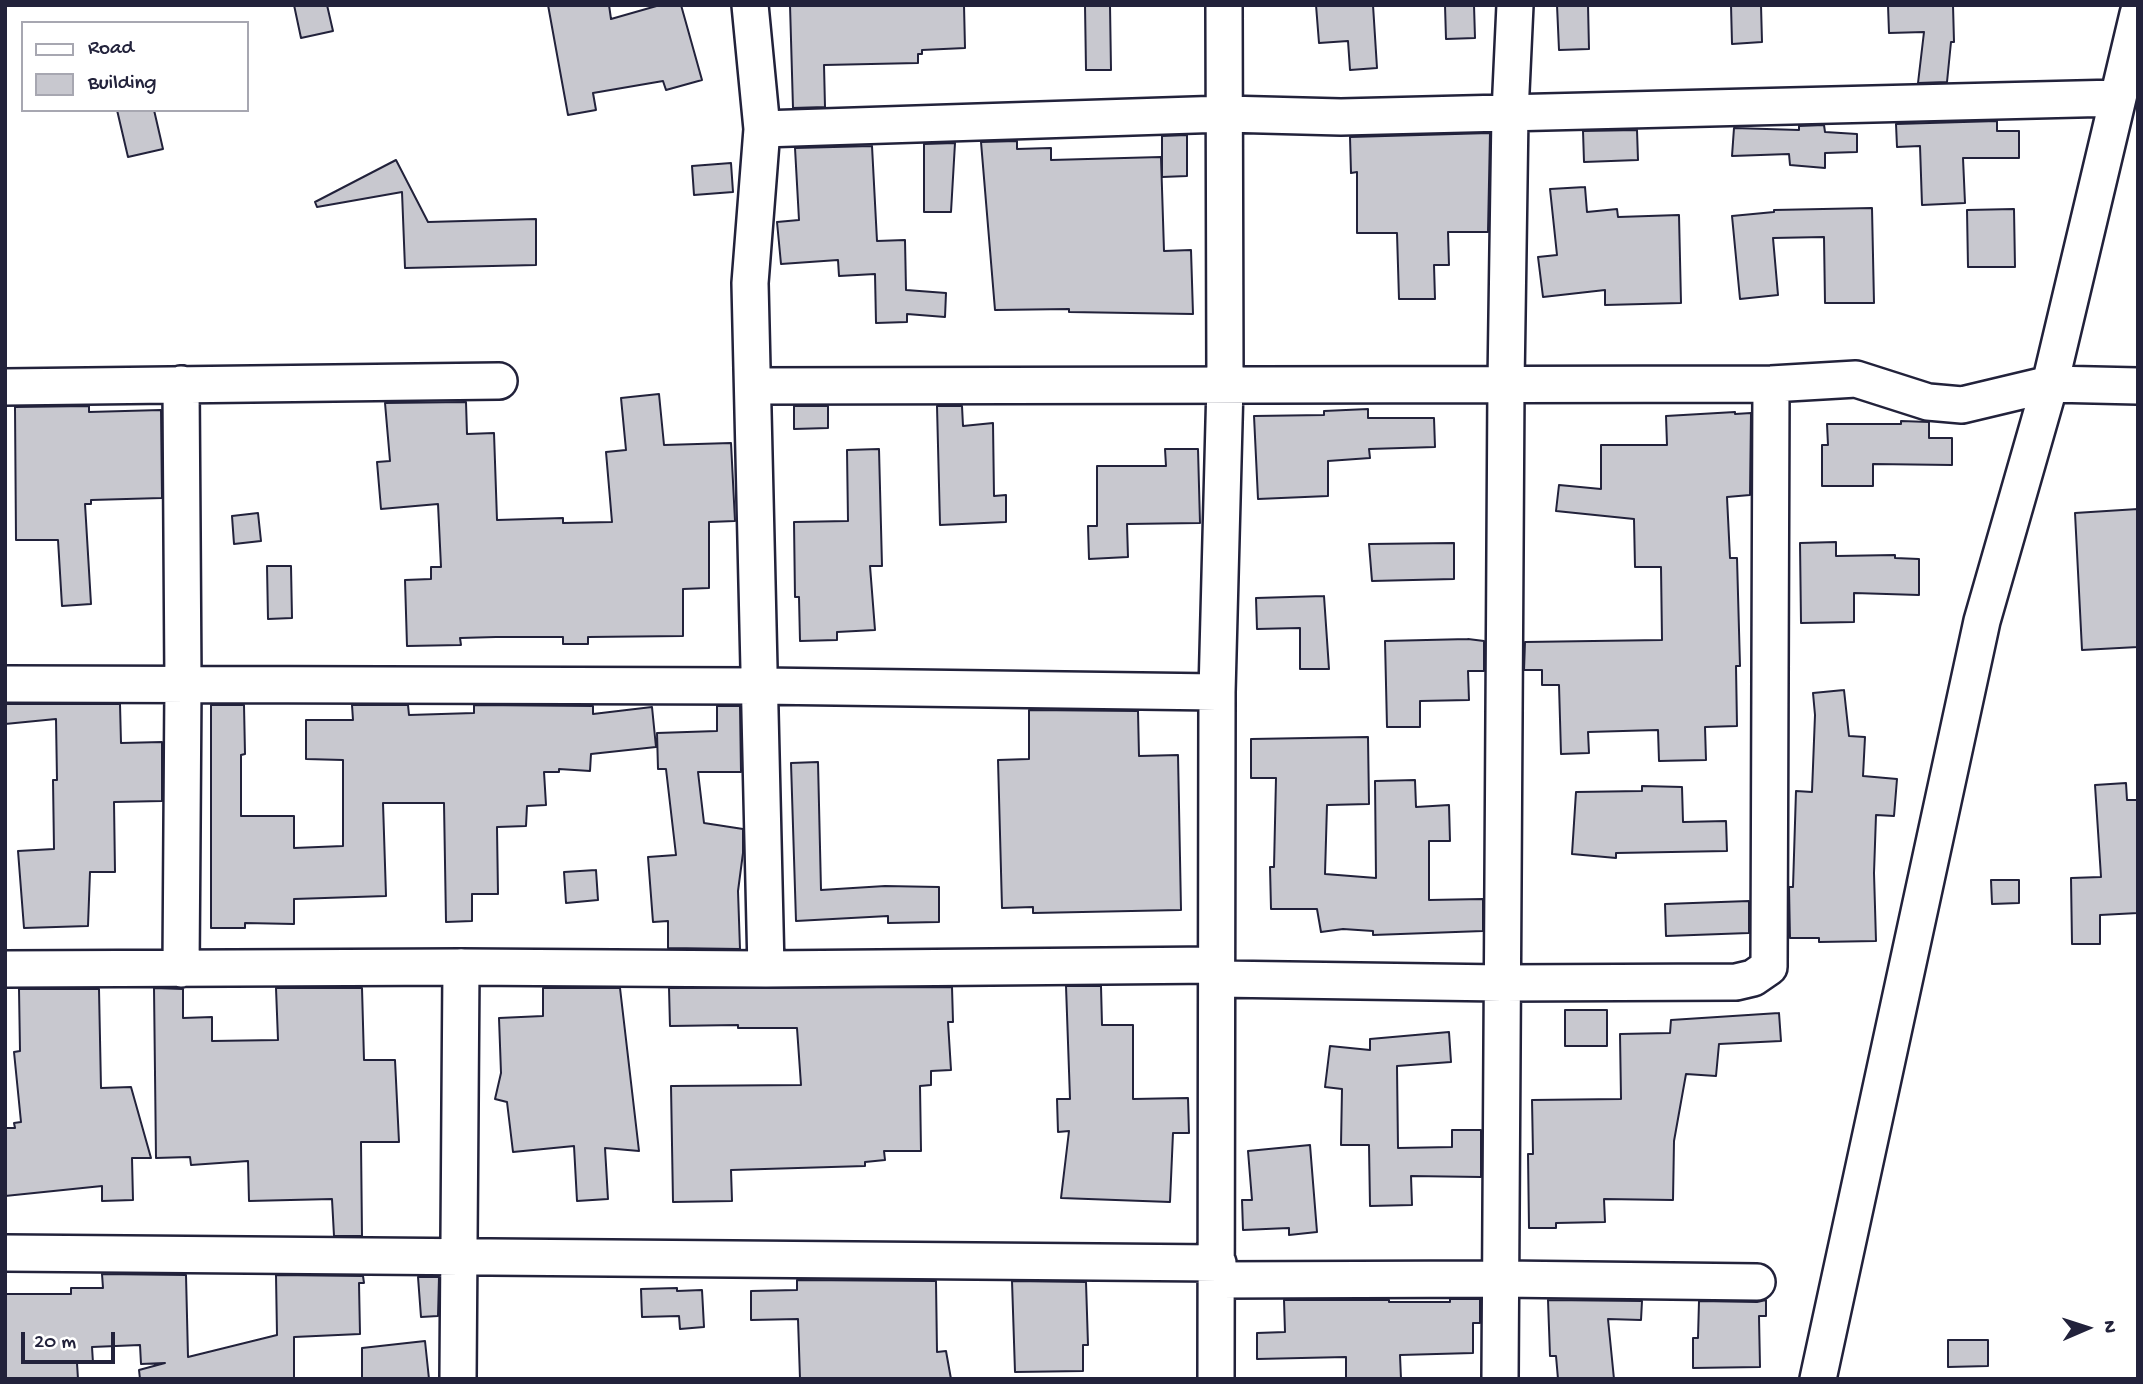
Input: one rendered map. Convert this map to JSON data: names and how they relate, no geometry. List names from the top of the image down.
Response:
{
  "legend": ["Road", "Building"],
  "scale_bar": "20 m",
  "north": "right"
}
